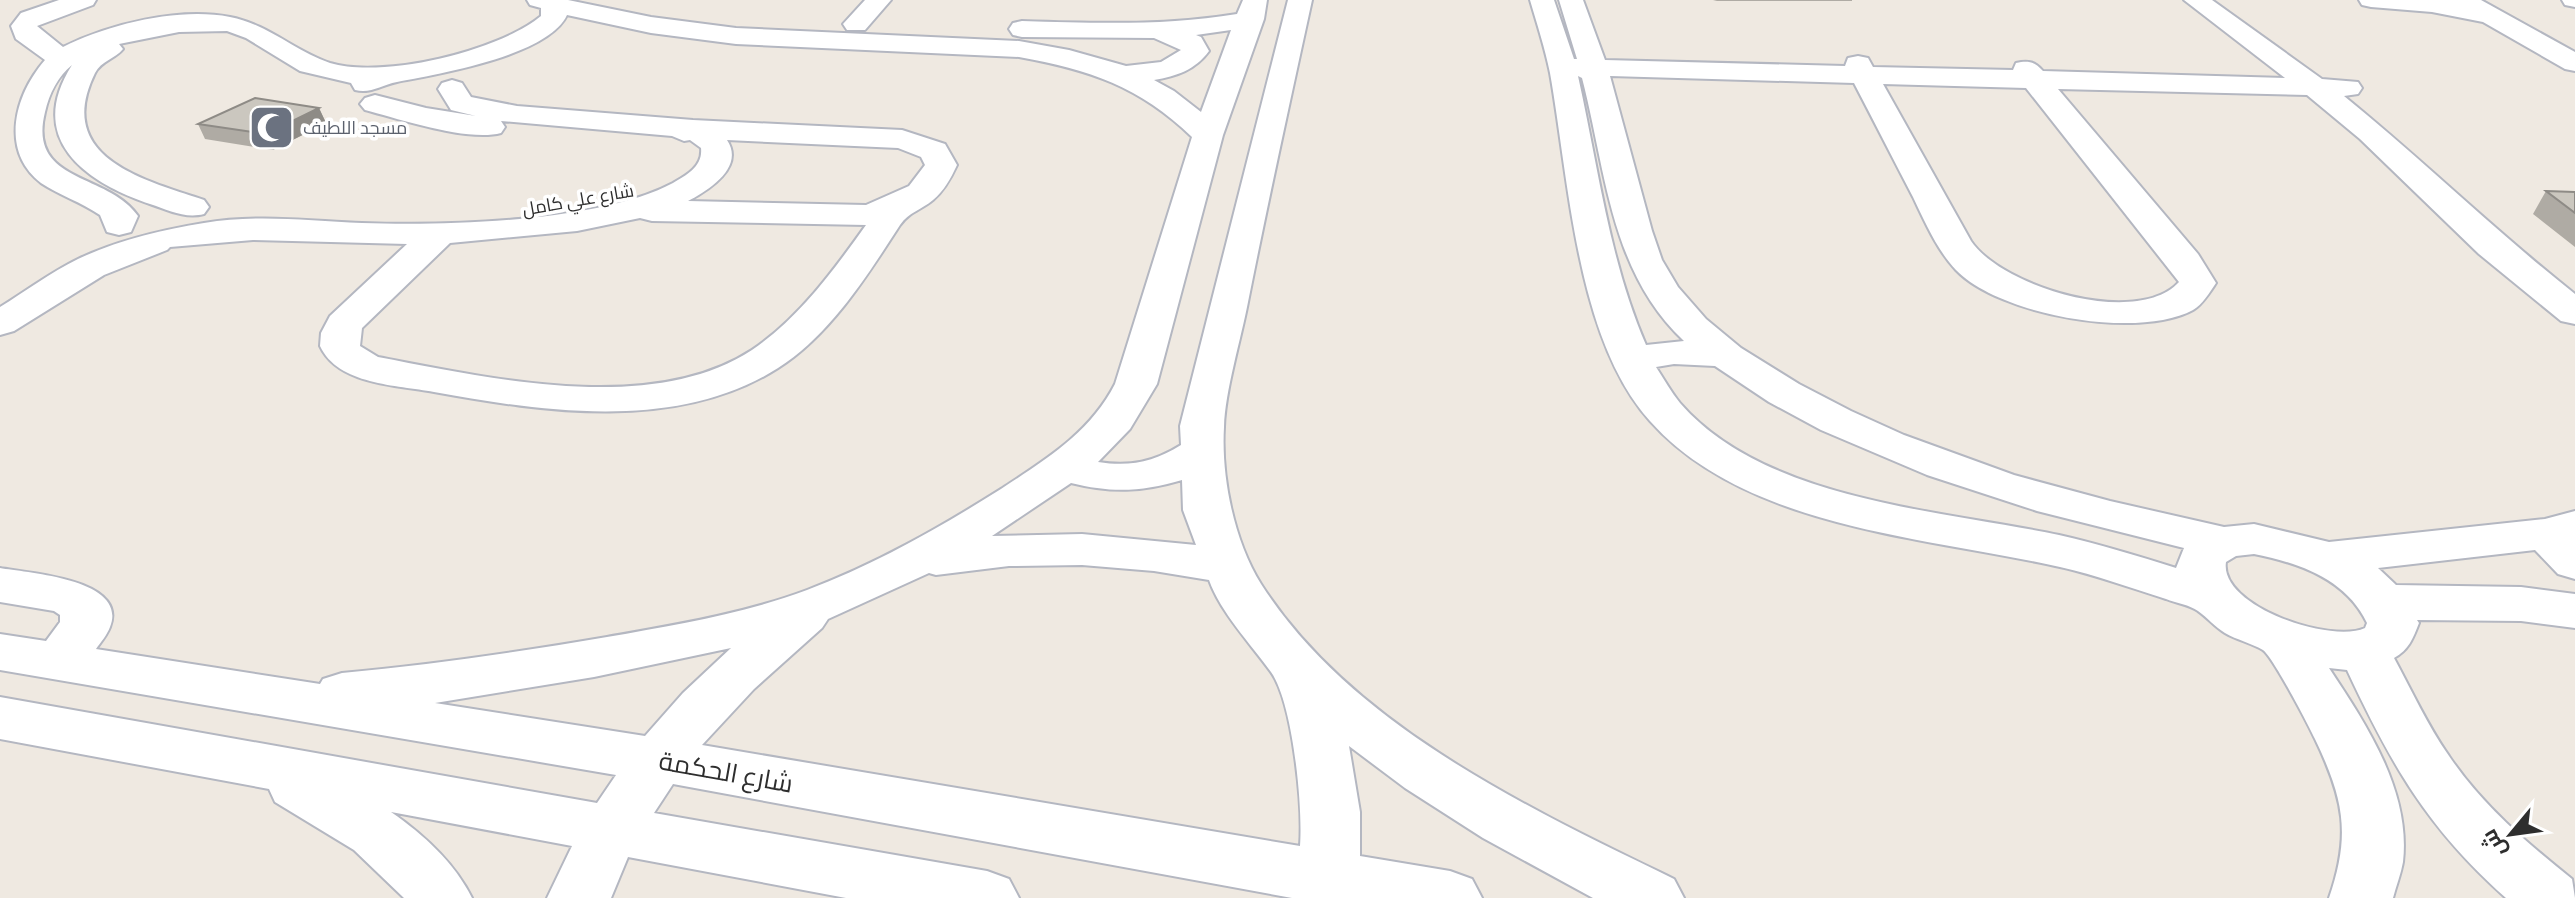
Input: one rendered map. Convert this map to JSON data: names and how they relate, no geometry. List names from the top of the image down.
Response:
{
  "streets": {
    "street": ["شارع علي كامل", "شارع الحكمة"]
  },
  "places": {
    "mosque": ["مسجد اللطيف"]
  },
  "north": "bottom left"
}
